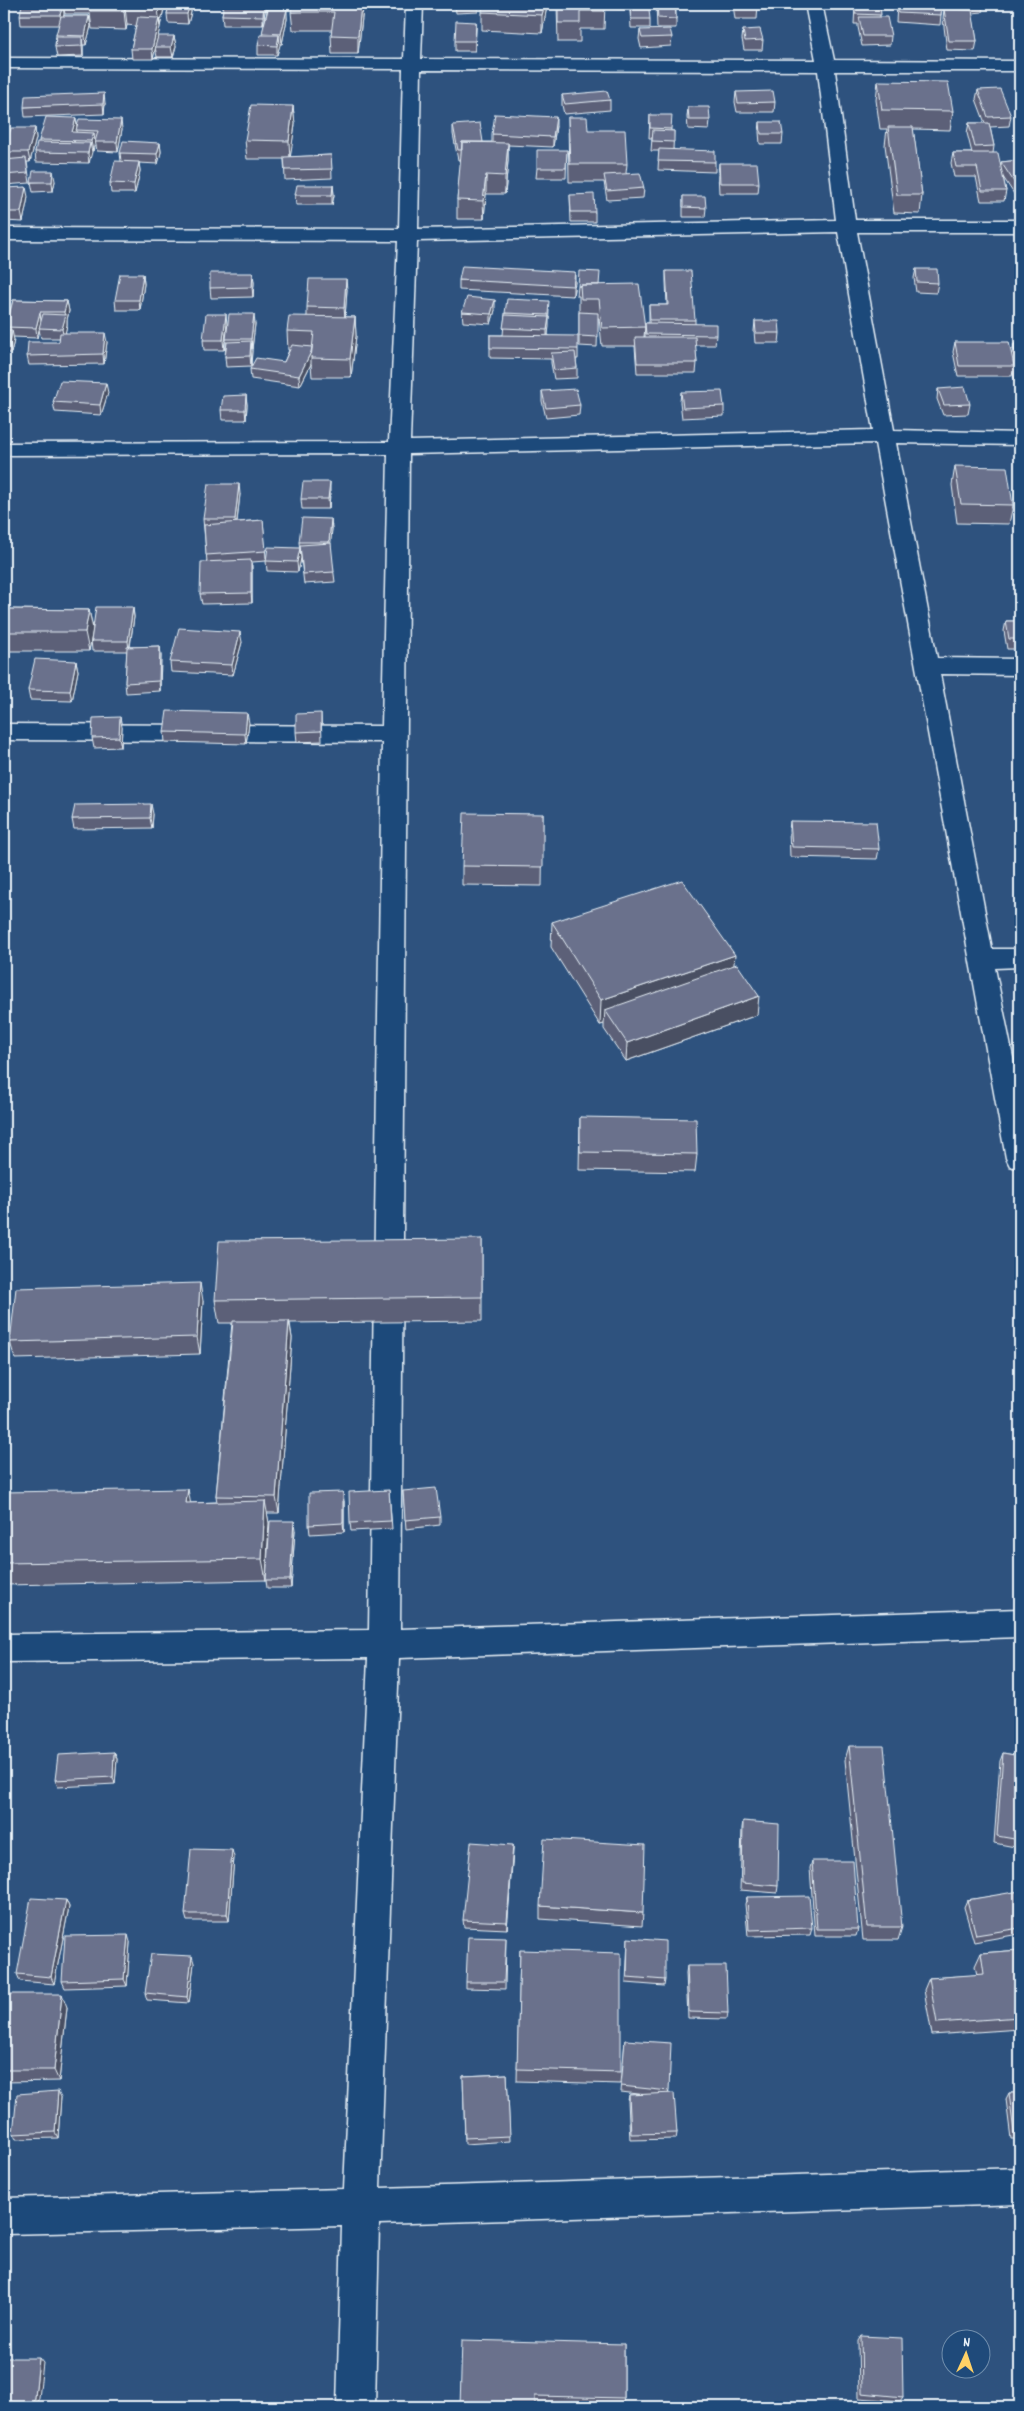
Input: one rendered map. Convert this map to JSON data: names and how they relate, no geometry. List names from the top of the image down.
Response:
{
  "north": "top"
}
